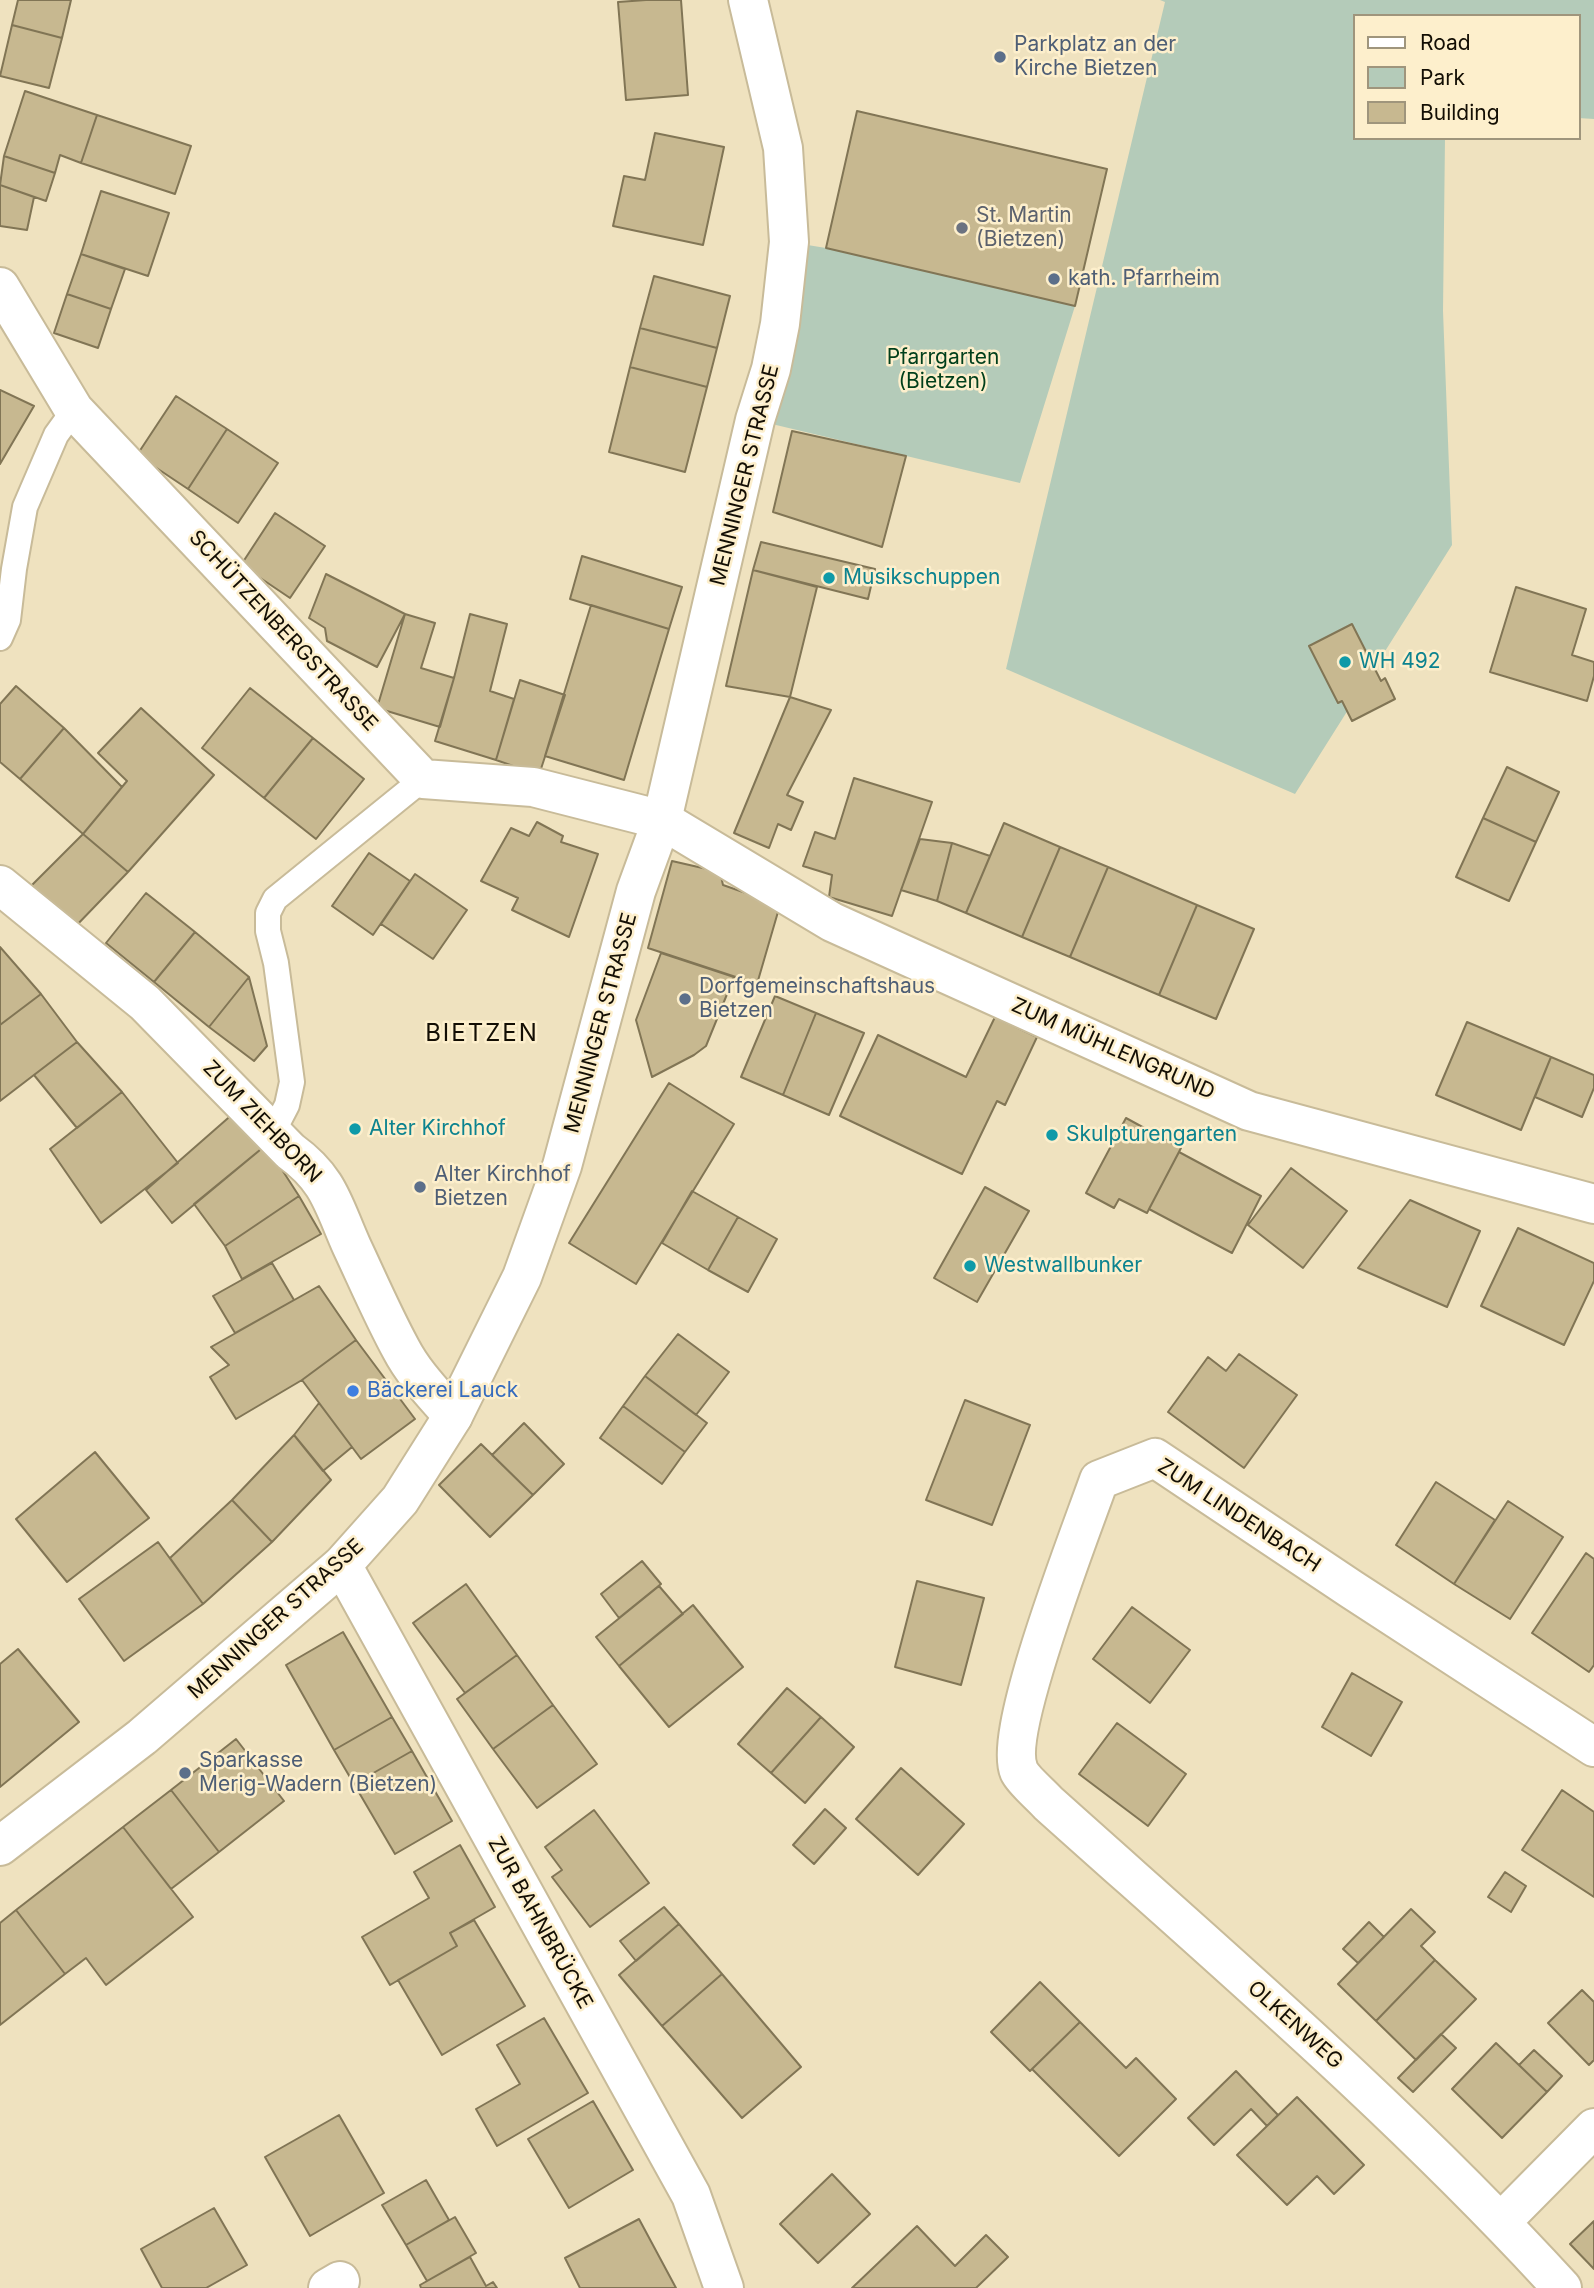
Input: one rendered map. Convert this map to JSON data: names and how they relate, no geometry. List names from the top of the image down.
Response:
{
  "streets": {
    "street": [
      "MENNINGER STRASSE",
      "SCHÜTZENBERGSTRASSE",
      "ZUM MÜHLENGRUND",
      "ZUM ZIEHBORN",
      "ZUM LINDENBACH",
      "ZUR BAHNBRÜCKE",
      "OLKENWEG"
    ]
  },
  "crossings": [
    ["MENNINGER STRASSE", "ZUM MÜHLENGRUND"],
    ["MENNINGER STRASSE", "ZUM ZIEHBORN"],
    ["MENNINGER STRASSE", "ZUR BAHNBRÜCKE"],
    ["ZUM LINDENBACH", "OLKENWEG"]
  ],
  "districts": ["BIETZEN"],
  "parks": ["Pfarrgarten (Bietzen)"],
  "places": [
    "Parkplatz an der Kirche Bietzen",
    "St. Martin (Bietzen)",
    "kath. Pfarrheim",
    "Musikschuppen",
    "WH 492",
    "Dorfgemeinschaftshaus Bietzen",
    "Alter Kirchhof",
    "Skulpturengarten",
    "Alter Kirchhof Bietzen",
    "Westwallbunker",
    "Bäckerei Lauck",
    "Sparkasse Merig-Wadern (Bietzen)"
  ],
  "legend": ["Road", "Park", "Building"]
}
